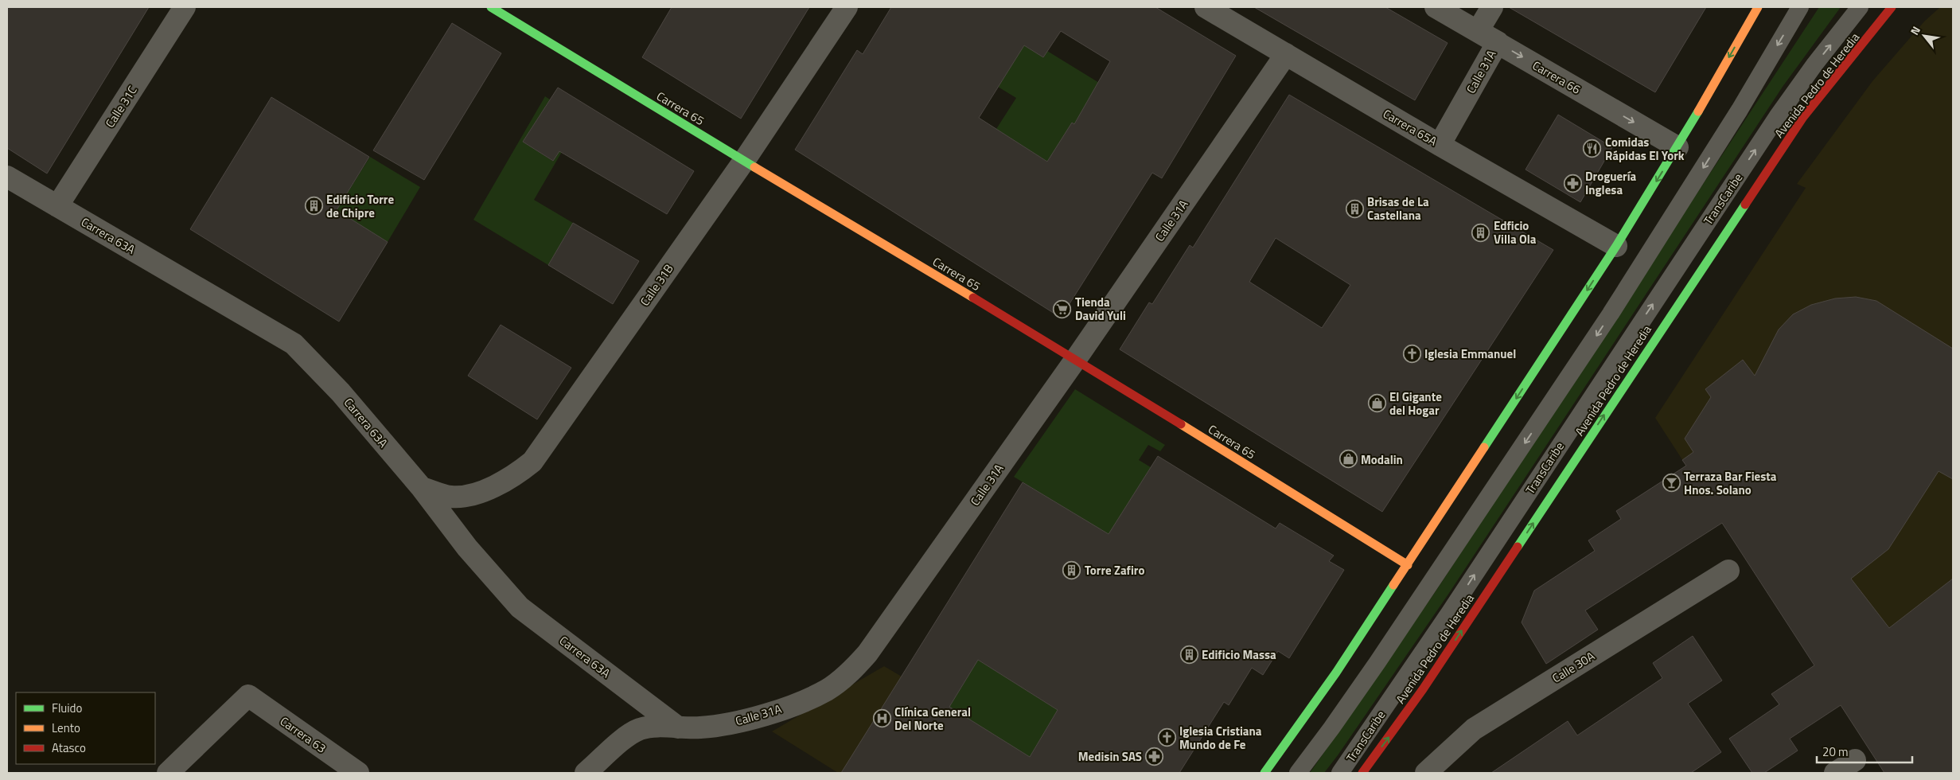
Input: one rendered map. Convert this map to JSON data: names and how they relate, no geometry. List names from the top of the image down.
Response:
{
  "streets": {
    "main road": ["Avenida Pedro de Heredia", "Carrera 65"],
    "street": [
      "Calle 31A",
      "Carrera 66",
      "Calle 31C",
      "Carrera 65A",
      "Carrera 63A",
      "Calle 31B",
      "Calle 30A",
      "Carrera 63"
    ],
    "lane": ["TransCaribe"]
  },
  "crossings": [
    ["Calle 31A", "Carrera 66"],
    ["Calle 31A", "Carrera 65"],
    ["Calle 31A", "Carrera 65A"],
    ["Calle 31A", "Carrera 63A"],
    ["Calle 31C", "Carrera 63A"],
    ["Carrera 65", "Calle 31B"],
    ["Carrera 63A", "Calle 31B"]
  ],
  "one_way": ["Carrera 66", "Avenida Pedro de Heredia"],
  "places": {
    "restaurant": ["Comidas Rápidas El York"],
    "pharmacy": ["Droguería Inglesa", "Medisin SAS"],
    "building": [
      "Edificio Torre de Chipre",
      "Brisas de La Castellana",
      "Edficio Villa Ola",
      "Torre Zafiro",
      "Edificio Massa"
    ],
    "supermarket": ["Tienda David Yuli"],
    "church": ["Iglesia Emmanuel", "Iglesia Cristiana Mundo de Fe"],
    "shop": ["El Gigante del Hogar", "Modalin"],
    "bar": ["Terraza Bar Fiesta Hnos. Solano"],
    "hospital": ["Clínica General Del Norte"]
  },
  "legend": ["Fluido", "Lento", "Atasco"],
  "scale_bar": "20 m",
  "north": "top left"
}
